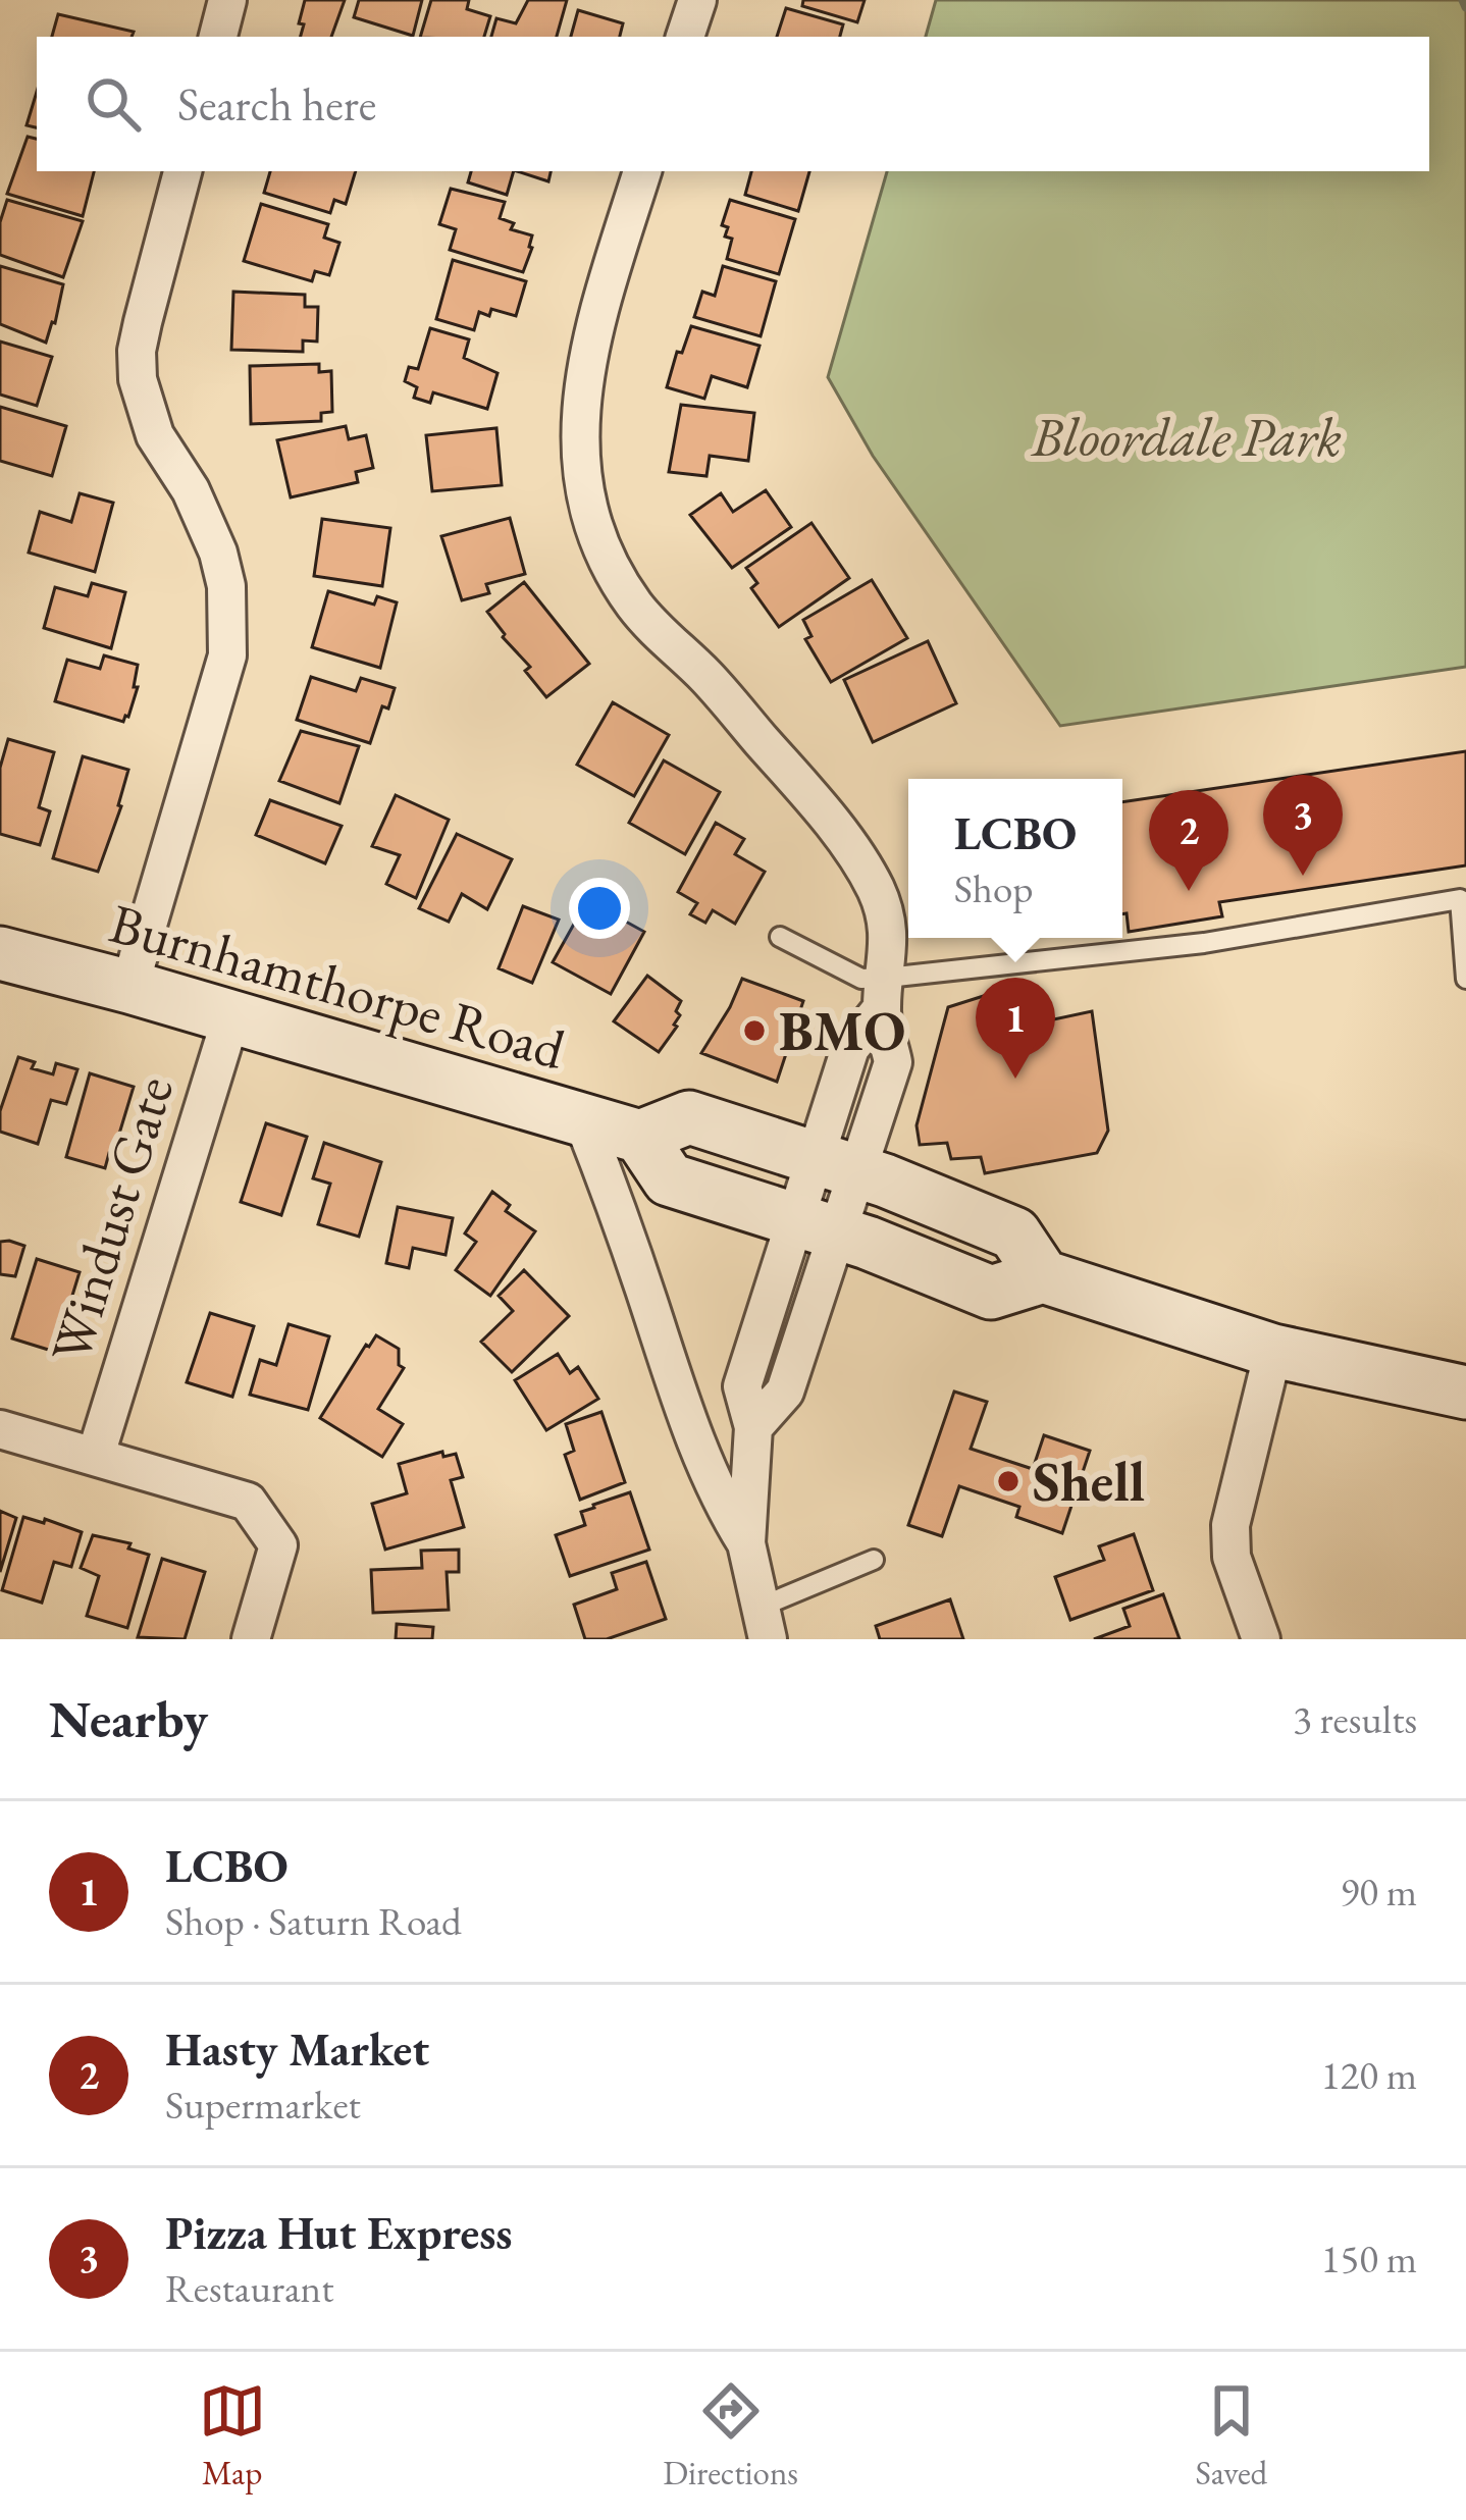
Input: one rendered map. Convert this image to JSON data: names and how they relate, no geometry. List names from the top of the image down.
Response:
{
  "streets": {
    "main road": ["Burnhamthorpe Road"],
    "street": ["Windust Gate"]
  },
  "crossings": [
    ["Burnhamthorpe Road", "Windust Gate"]
  ],
  "parks": ["Bloordale Park"],
  "places": ["BMO", "Shell"],
  "page": {
    "search": "Search here",
    "pins": ["3", "2", "1"],
    "popup": ["LCBO", "Shop"],
    "heading": ["Nearby", "3 results"],
    "list": [
      {
        "mark": "1",
        "name": "LCBO",
        "note": "Shop · Saturn Road",
        "value": "90 m"
      },
      {
        "mark": "2",
        "name": "Hasty Market",
        "note": "Supermarket",
        "value": "120 m"
      },
      {
        "mark": "3",
        "name": "Pizza Hut Express",
        "note": "Restaurant",
        "value": "150 m"
      }
    ],
    "nav": ["Map", "Directions", "Saved"]
  }
}
